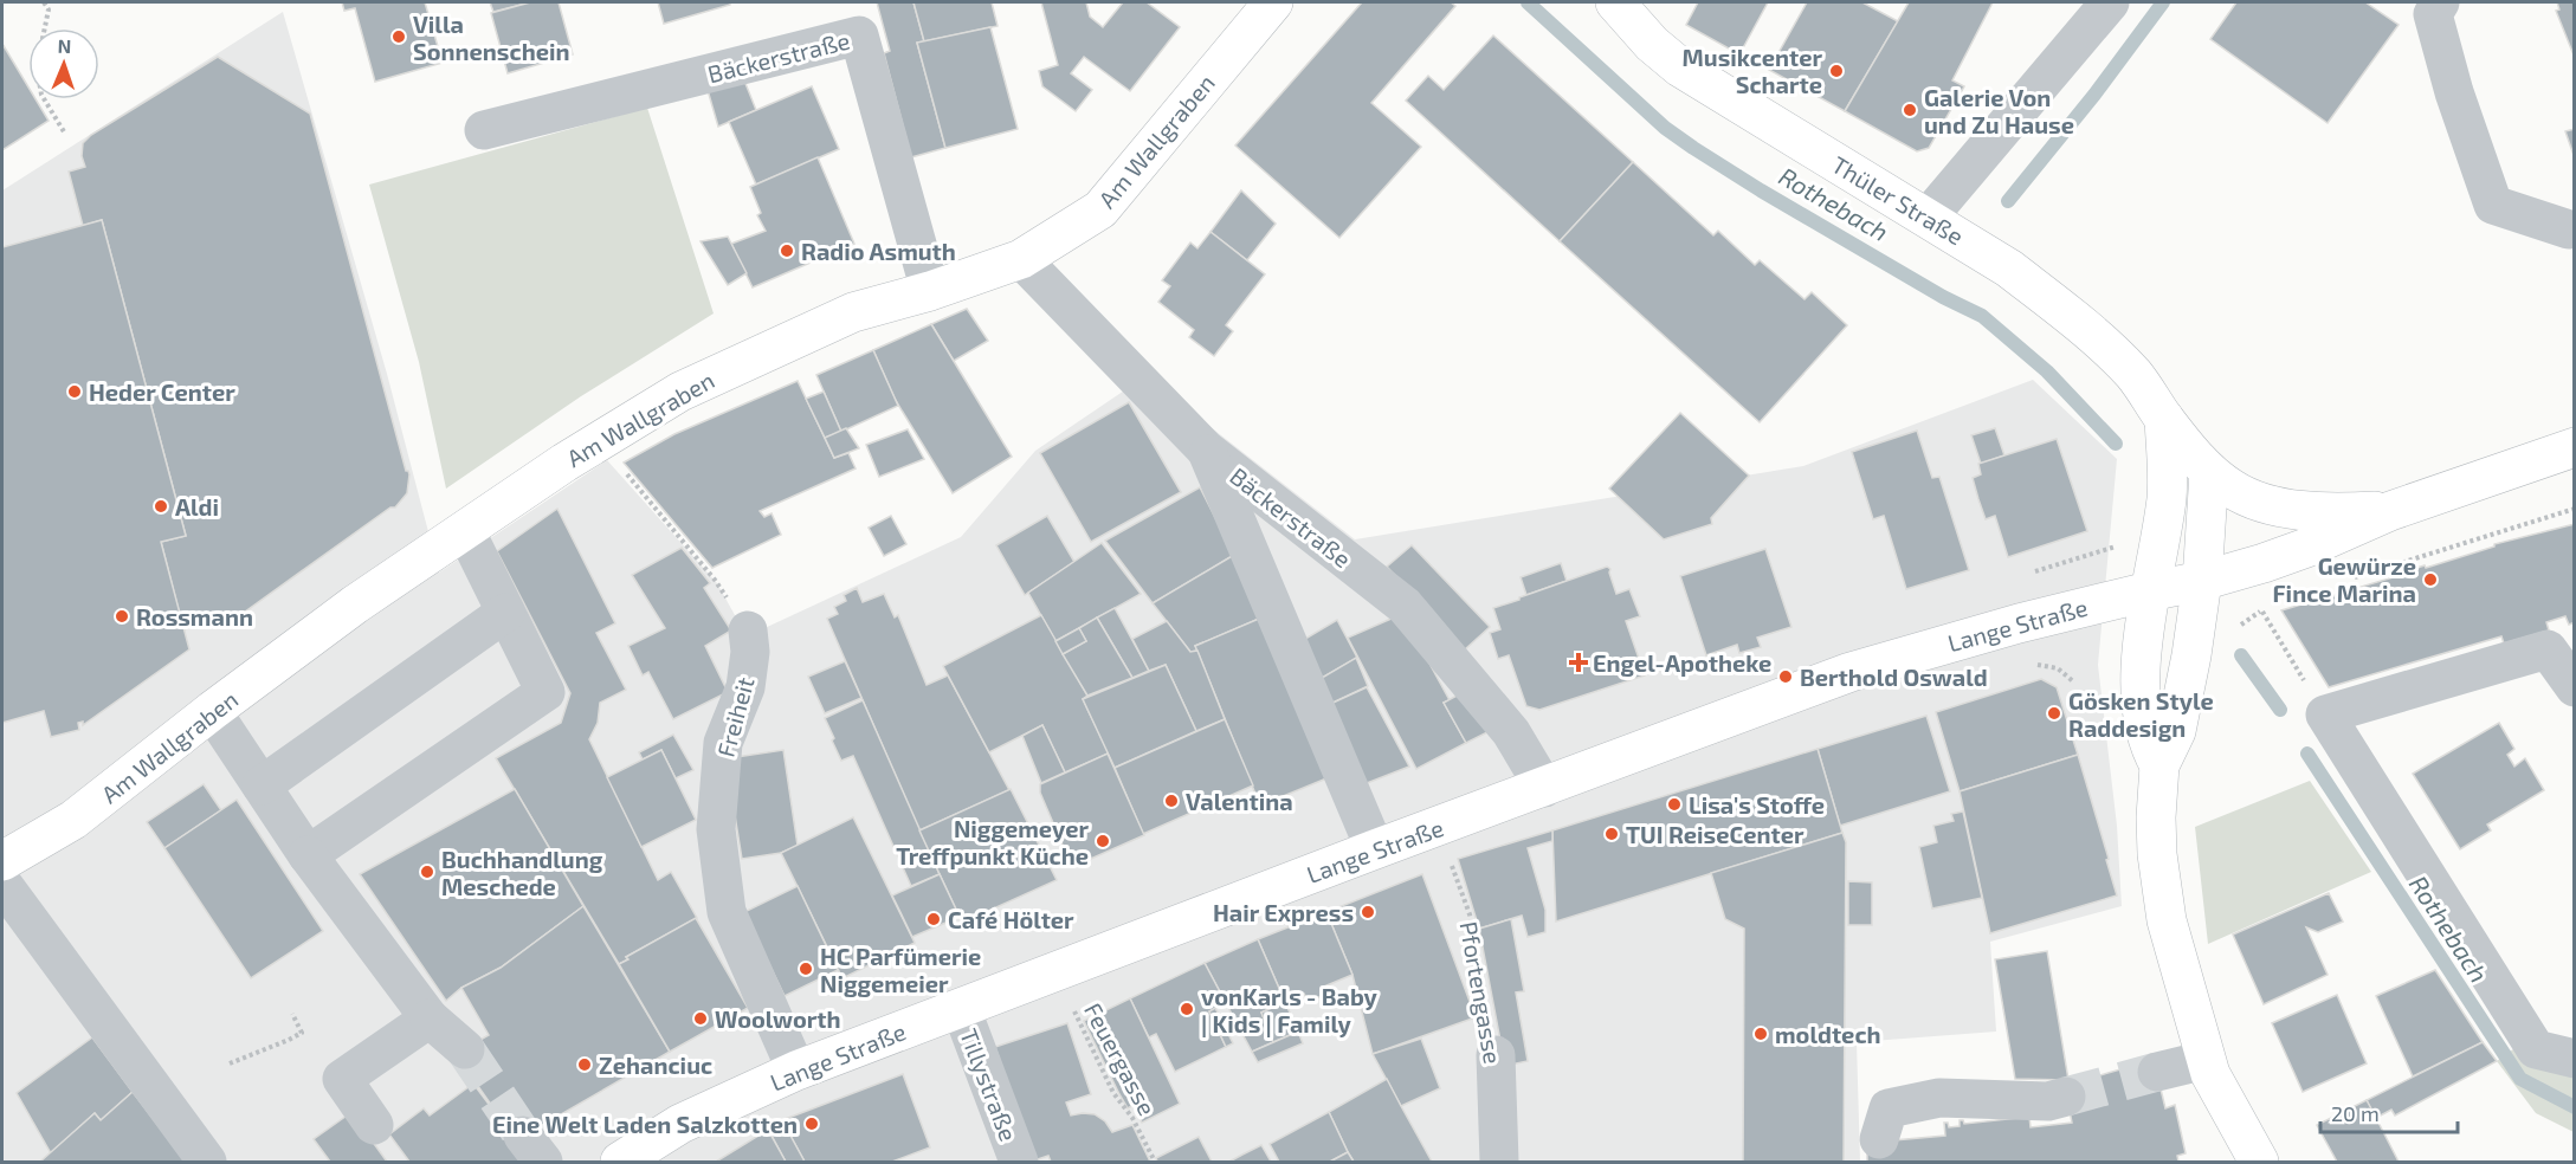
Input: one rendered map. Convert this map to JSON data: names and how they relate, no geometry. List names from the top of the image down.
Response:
{
  "streets": {
    "main road": ["Am Wallgraben", "Thüler Straße", "Lange Straße"],
    "street": [
      "Bäckerstraße",
      "Freiheit",
      "Pfortengasse",
      "Tillystraße"
    ],
    "path": ["Feuergasse"]
  },
  "crossings": [
    ["Bäckerstraße", "Am Wallgraben"],
    ["Bäckerstraße", "Lange Straße"],
    ["Thüler Straße", "Lange Straße"],
    ["Lange Straße", "Freiheit"],
    ["Lange Straße", "Pfortengasse"],
    ["Lange Straße", "Feuergasse"],
    ["Lange Straße", "Tillystraße"]
  ],
  "water": ["Rothebach"],
  "places": {
    "other": [
      "Villa Sonnenschein",
      "Musikcenter Scharte",
      "Galerie Von und Zu Hause",
      "Radio Asmuth",
      "Heder Center",
      "Aldi",
      "Gewürze Fince Marina",
      "Rossmann",
      "Berthold Oswald",
      "Gösken Style Raddesign",
      "Valentina",
      "Lisa's Stoffe",
      "TUI ReiseCenter",
      "Niggemeyer Treffpunkt Küche",
      "Buchhandlung Meschede",
      "Hair Express",
      "Café Hölter",
      "HC Parfümerie Niggemeier",
      "vonKarls - Baby | Kids | Family",
      "Woolworth",
      "moldtech",
      "Zehanciuc",
      "Eine Welt Laden Salzkotten"
    ],
    "health": ["Engel-Apotheke"]
  },
  "scale_bar": "20 m",
  "north": "top"
}
